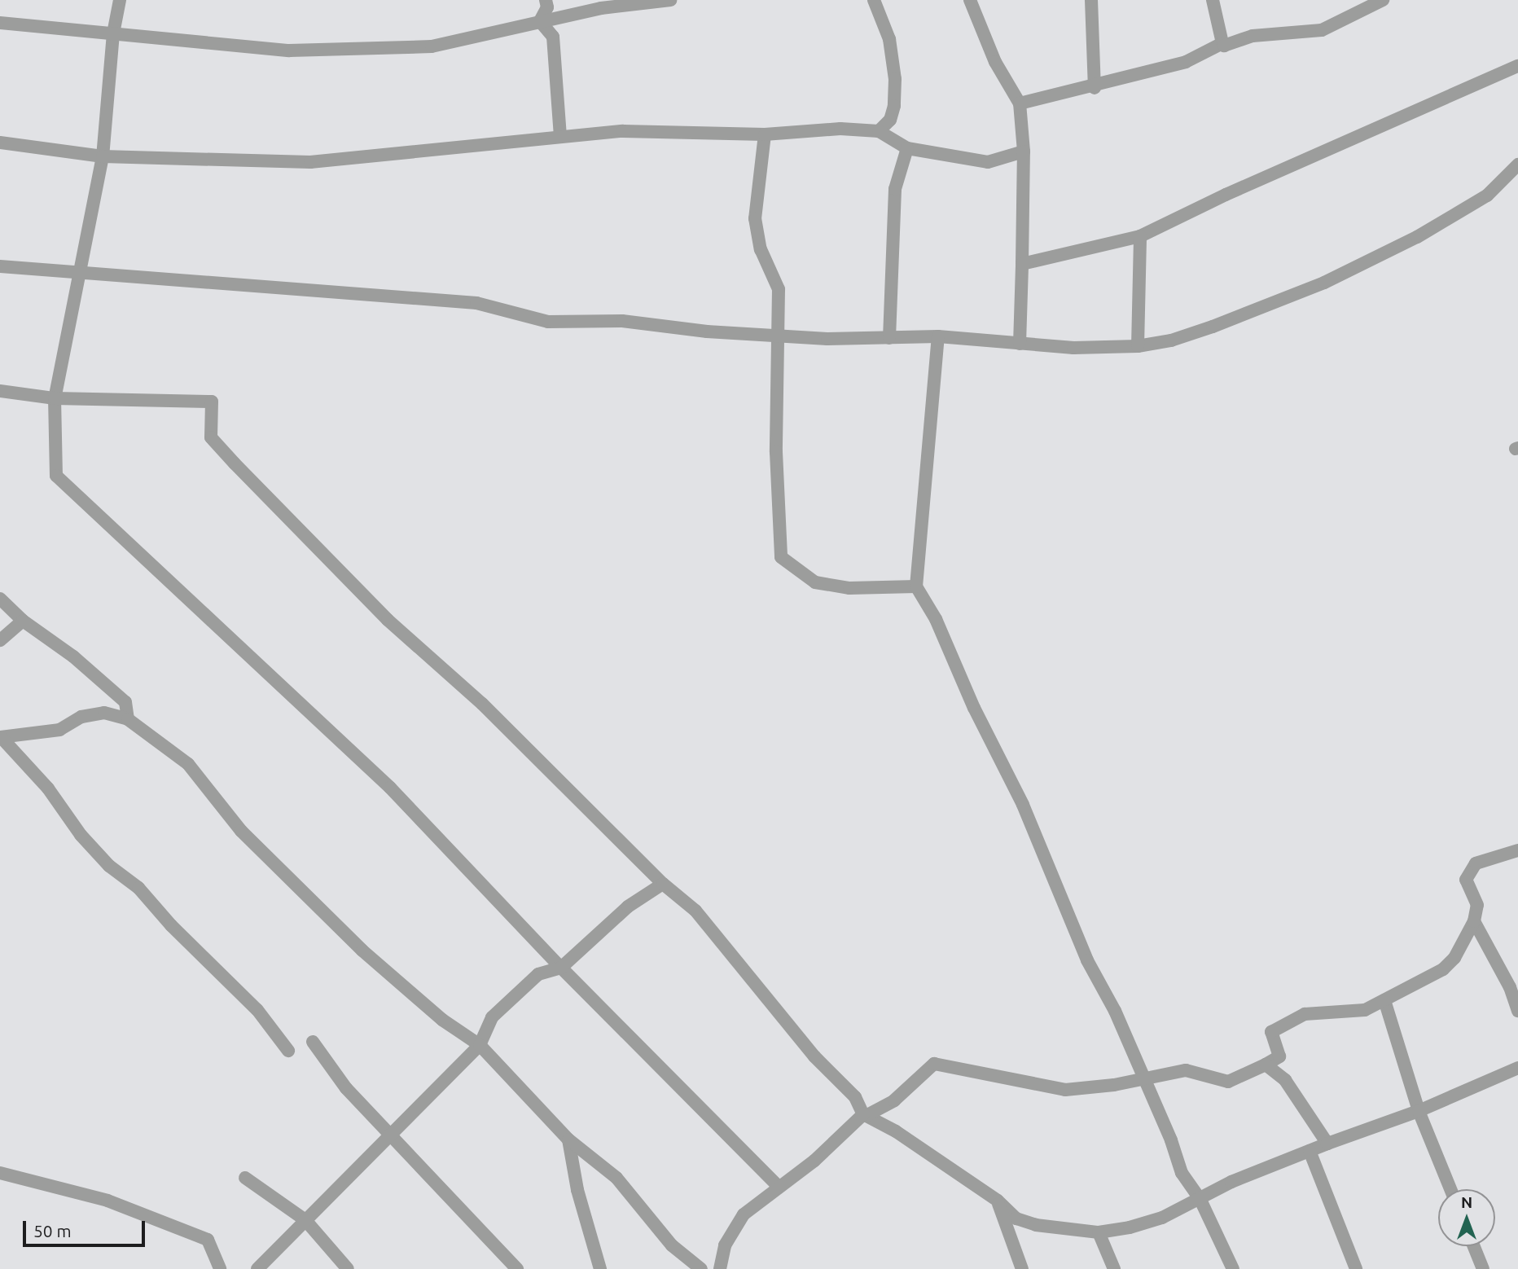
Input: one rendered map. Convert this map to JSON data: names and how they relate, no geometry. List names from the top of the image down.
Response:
{
  "scale_bar": "50 m",
  "north": "top"
}
